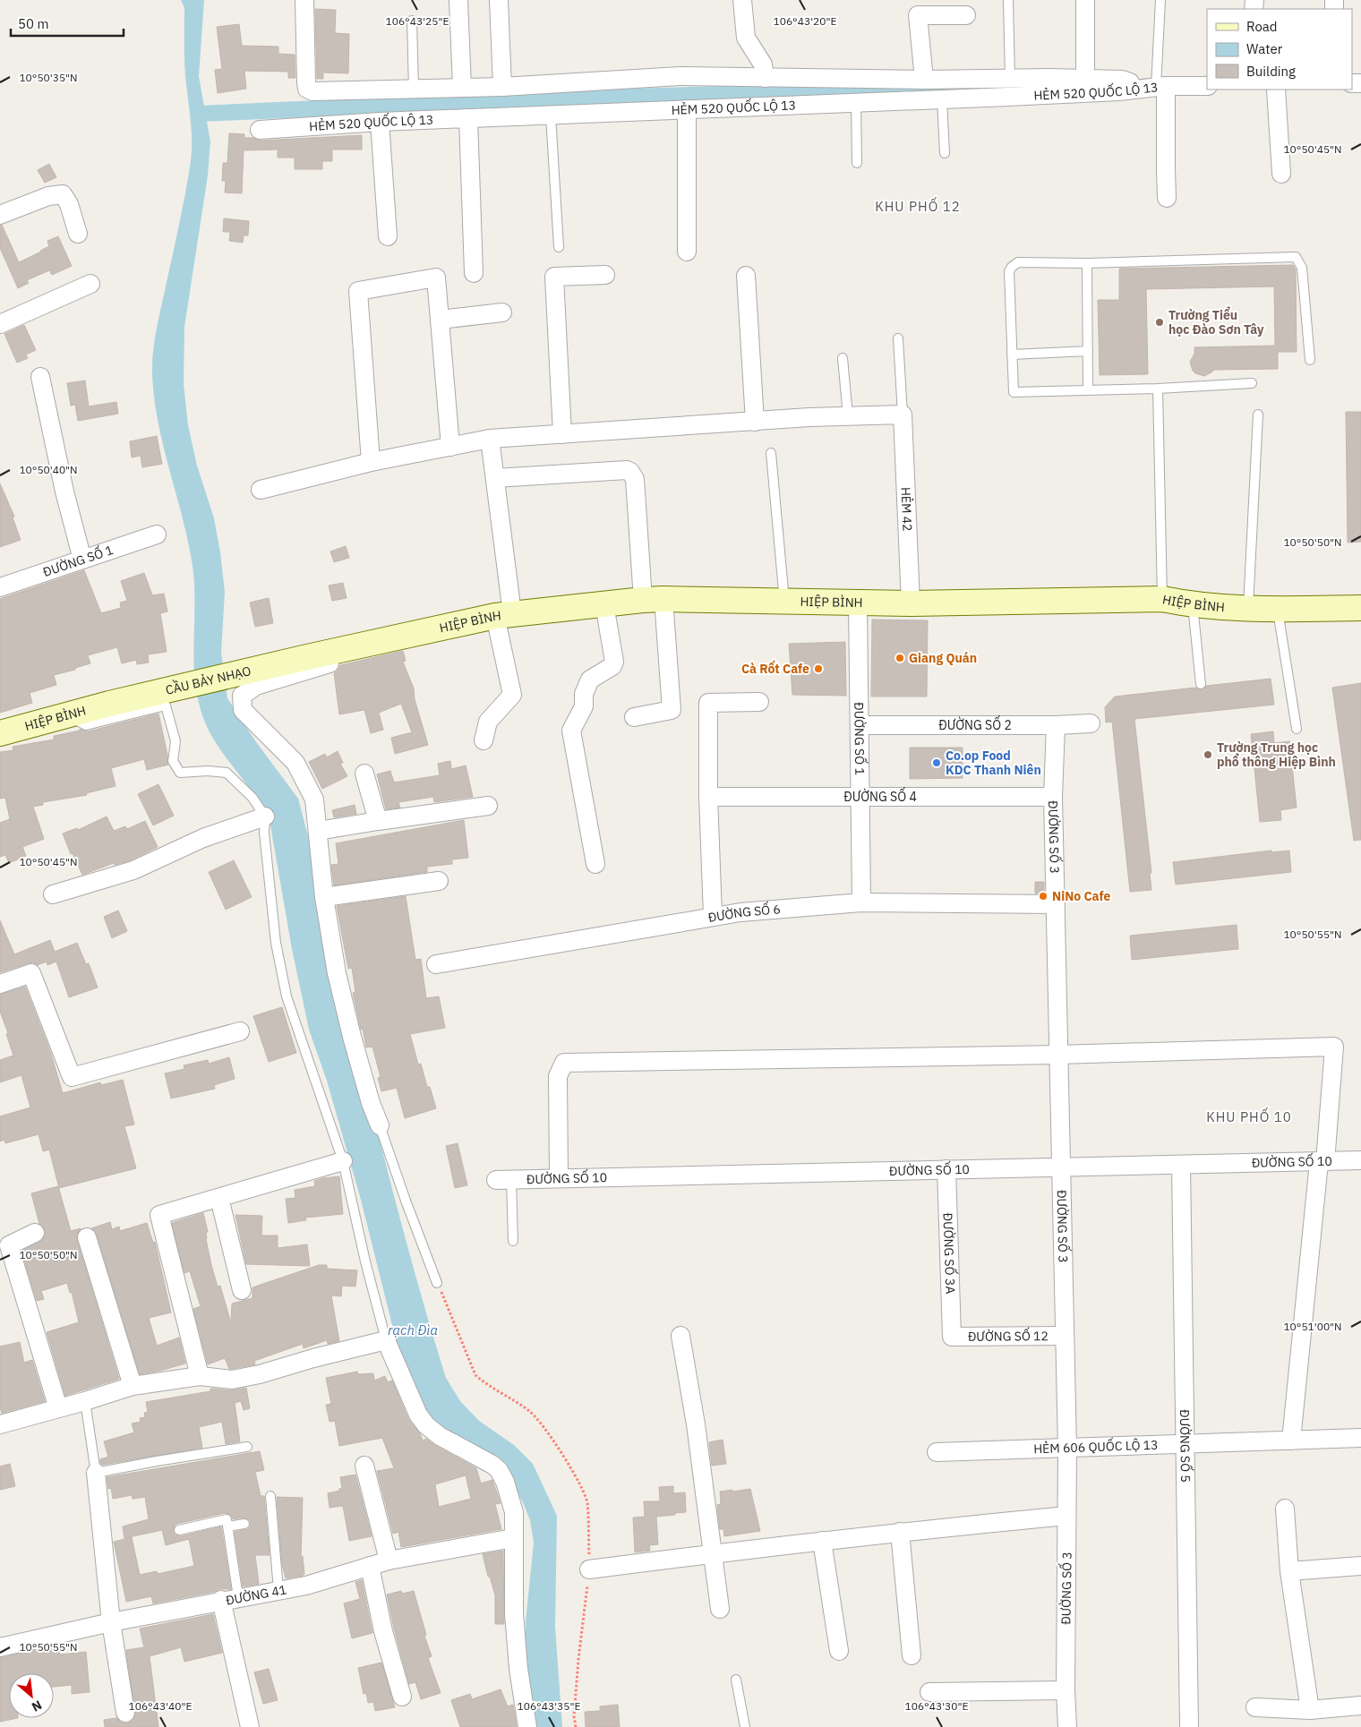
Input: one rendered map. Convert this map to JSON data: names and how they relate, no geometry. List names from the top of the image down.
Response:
{
  "streets": {
    "main road": ["HIỆP BÌNH", "CẦU BẢY NHẠO"],
    "street": [
      "HẺM 520 QUỐC LỘ 13",
      "HẺM 42",
      "ĐƯỜNG SỐ 1",
      "ĐƯỜNG SỐ 2",
      "ĐƯỜNG SỐ 4",
      "ĐƯỜNG SỐ 3",
      "ĐƯỜNG SỐ 6",
      "ĐƯỜNG SỐ 10",
      "ĐƯỜNG SỐ 3A",
      "ĐƯỜNG SỐ 12",
      "ĐƯỜNG SỐ 5",
      "HẺM 606 QUỐC LỘ 13",
      "ĐƯỜNG 41"
    ]
  },
  "crossings": [
    ["HẺM 42", "HIỆP BÌNH"],
    ["ĐƯỜNG SỐ 1", "HIỆP BÌNH"],
    ["ĐƯỜNG SỐ 1", "ĐƯỜNG SỐ 2"],
    ["ĐƯỜNG SỐ 1", "ĐƯỜNG SỐ 4"],
    ["ĐƯỜNG SỐ 1", "ĐƯỜNG SỐ 6"],
    ["HIỆP BÌNH", "CẦU BẢY NHẠO"],
    ["ĐƯỜNG SỐ 2", "ĐƯỜNG SỐ 3"],
    ["ĐƯỜNG SỐ 4", "ĐƯỜNG SỐ 3"],
    ["ĐƯỜNG SỐ 3", "ĐƯỜNG SỐ 6"],
    ["ĐƯỜNG SỐ 3", "ĐƯỜNG SỐ 10"],
    ["ĐƯỜNG SỐ 3", "ĐƯỜNG SỐ 12"],
    ["ĐƯỜNG SỐ 3", "HẺM 606 QUỐC LỘ 13"],
    ["ĐƯỜNG SỐ 10", "ĐƯỜNG SỐ 3A"],
    ["ĐƯỜNG SỐ 10", "ĐƯỜNG SỐ 5"],
    ["ĐƯỜNG SỐ 3A", "ĐƯỜNG SỐ 12"],
    ["ĐƯỜNG SỐ 5", "HẺM 606 QUỐC LỘ 13"]
  ],
  "districts": ["KHU PHỐ 12", "KHU PHỐ 10"],
  "water": ["rạch Đìa"],
  "places": [
    "Trường Tiểu học Đào Sơn Tây",
    "Giang Quán",
    "Cà Rốt Cafe",
    "Trường Trung học phổ thông Hiệp Bình",
    "Co.op Food KDC Thanh Niên",
    "NiNo Cafe"
  ],
  "legend": ["Road", "Water", "Building"],
  "scale_bar": "50 m",
  "north": "bottom right",
  "coordinates": [
    "106°43'25\"E",
    "106°43'20\"E",
    "10°50'35\"N",
    "10°50'45\"N",
    "10°50'40\"N",
    "10°50'50\"N",
    "10°50'55\"N",
    "10°51'00\"N",
    "106°43'40\"E",
    "106°43'35\"E",
    "106°43'30\"E"
  ]
}
